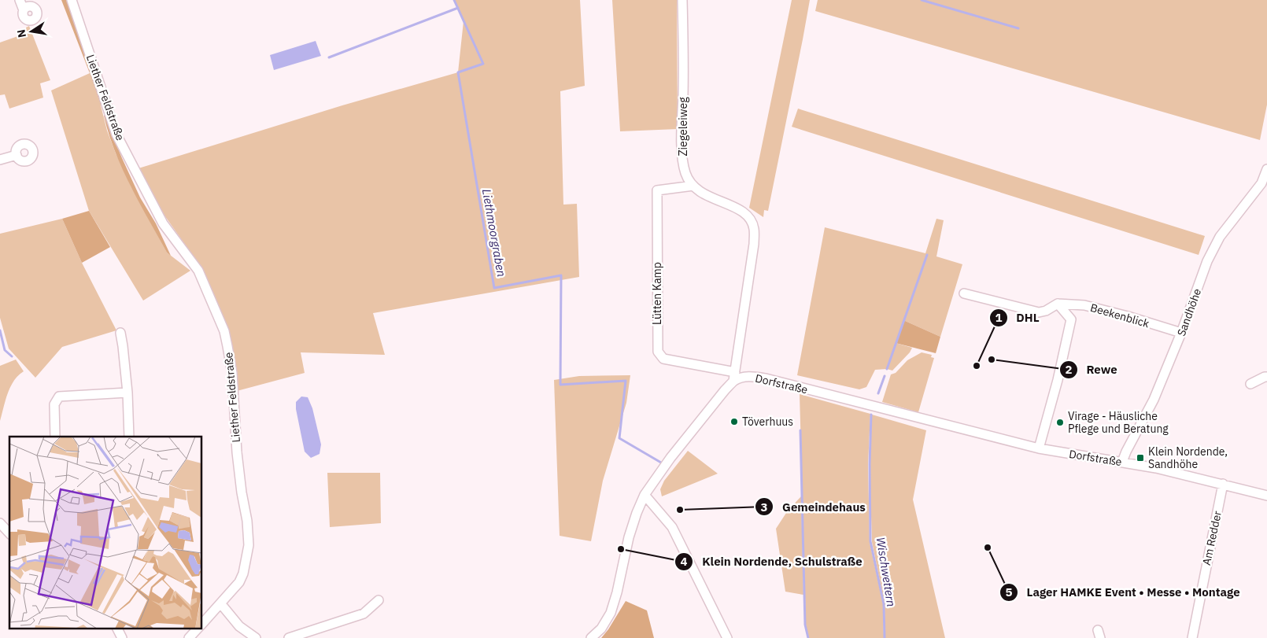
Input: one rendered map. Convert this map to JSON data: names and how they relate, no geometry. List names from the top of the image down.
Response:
{
  "streets": {
    "street": [
      "Liether Feldstraße",
      "Ziegeleiweg",
      "Lütten Kamp",
      "Sandhöhe",
      "Beekenblick",
      "Dorfstraße",
      "Am Redder"
    ]
  },
  "crossings": [
    ["Ziegeleiweg", "Lütten Kamp"],
    ["Ziegeleiweg", "Dorfstraße"],
    ["Lütten Kamp", "Dorfstraße"],
    ["Sandhöhe", "Beekenblick"],
    ["Sandhöhe", "Dorfstraße"],
    ["Dorfstraße", "Am Redder"]
  ],
  "water": ["Liethmoorgraben", "Wischwettern"],
  "places": {
    "other": [
      "Rewe",
      "DHL",
      "Töverhuus",
      "Virage - Häusliche Pflege und Beratung",
      "Gemeindehaus",
      "Lager HAMKE Event • Messe • Montage",
      "Klein Nordende, Schulstraße"
    ],
    "transit": ["Klein Nordende, Sandhöhe"]
  },
  "north": "left"
}
